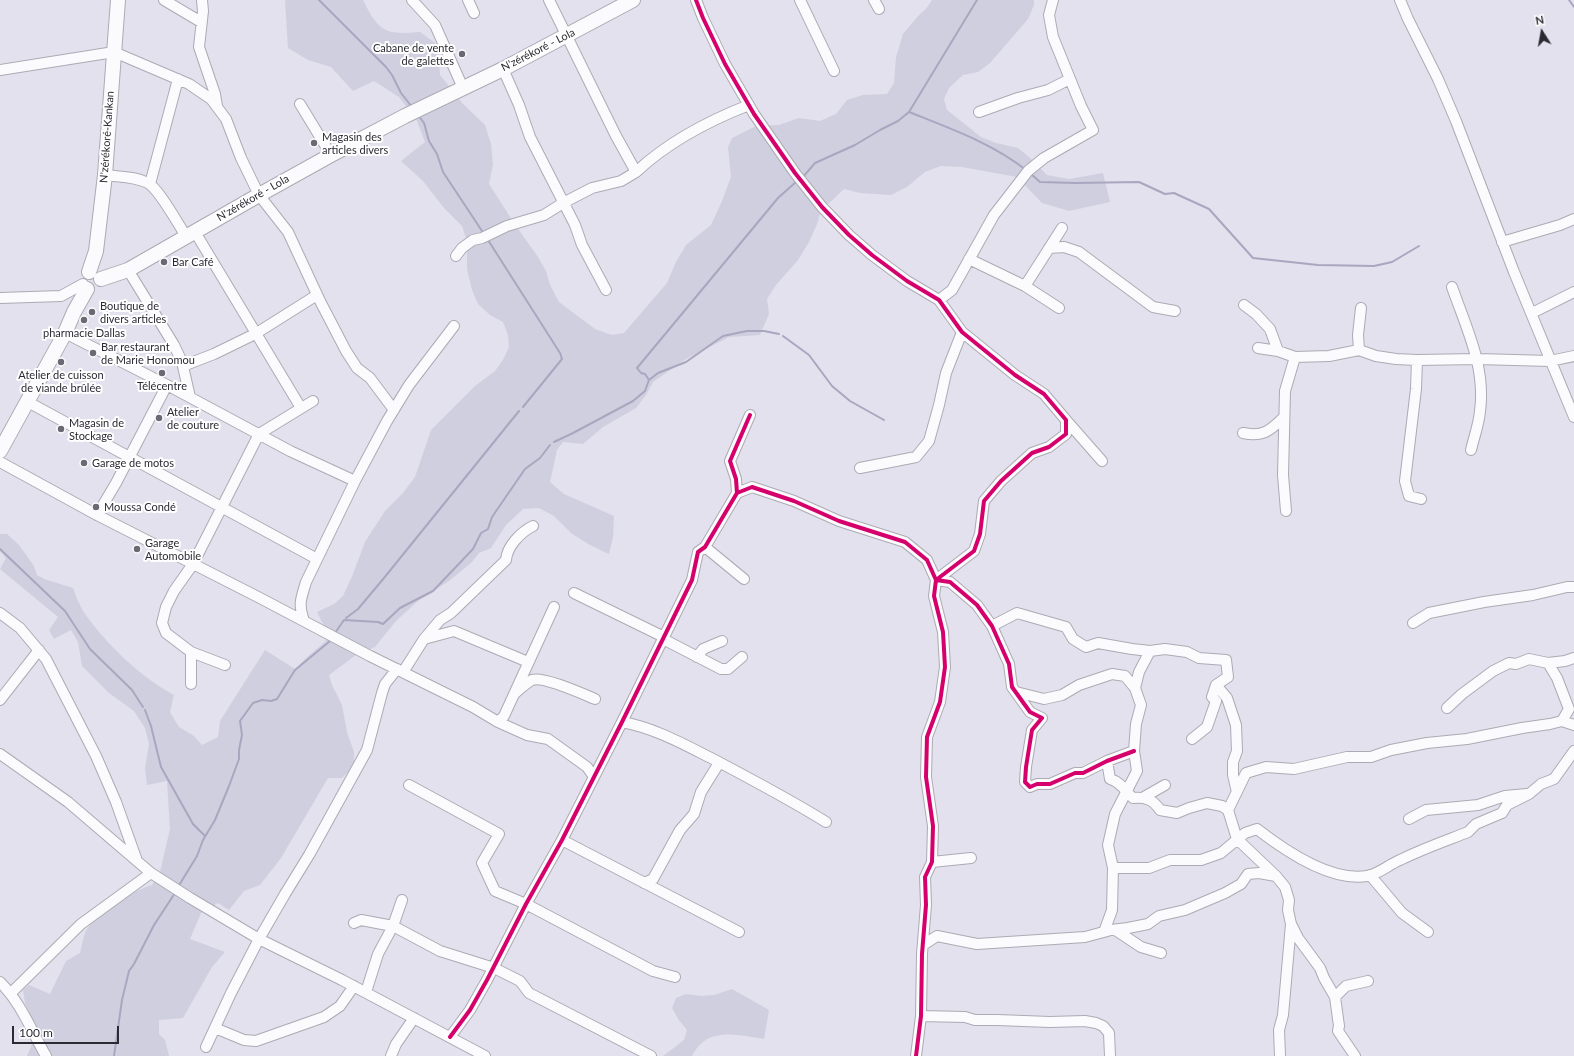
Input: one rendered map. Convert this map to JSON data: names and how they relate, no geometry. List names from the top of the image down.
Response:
{
  "streets": {
    "highway": ["N'zérékoré - Lola", "N'zérékoré-Kankan"]
  },
  "crossings": [
    ["N'zérékoré - Lola", "N'zérékoré-Kankan"]
  ],
  "places": [
    "Cabane de vente de galettes",
    "Magasin des articles divers",
    "Bar Café",
    "Boutique de divers articles",
    "pharmacie Dallas",
    "Bar restaurant de Marie Honomou",
    "Atelier de cuisson de viande brûlée",
    "Télécentre",
    "Atelier de couture",
    "Magasin de Stockage",
    "Garage de motos",
    "Moussa Condé",
    "Garage Automobile"
  ],
  "scale_bar": "100 m",
  "north": "top"
}
